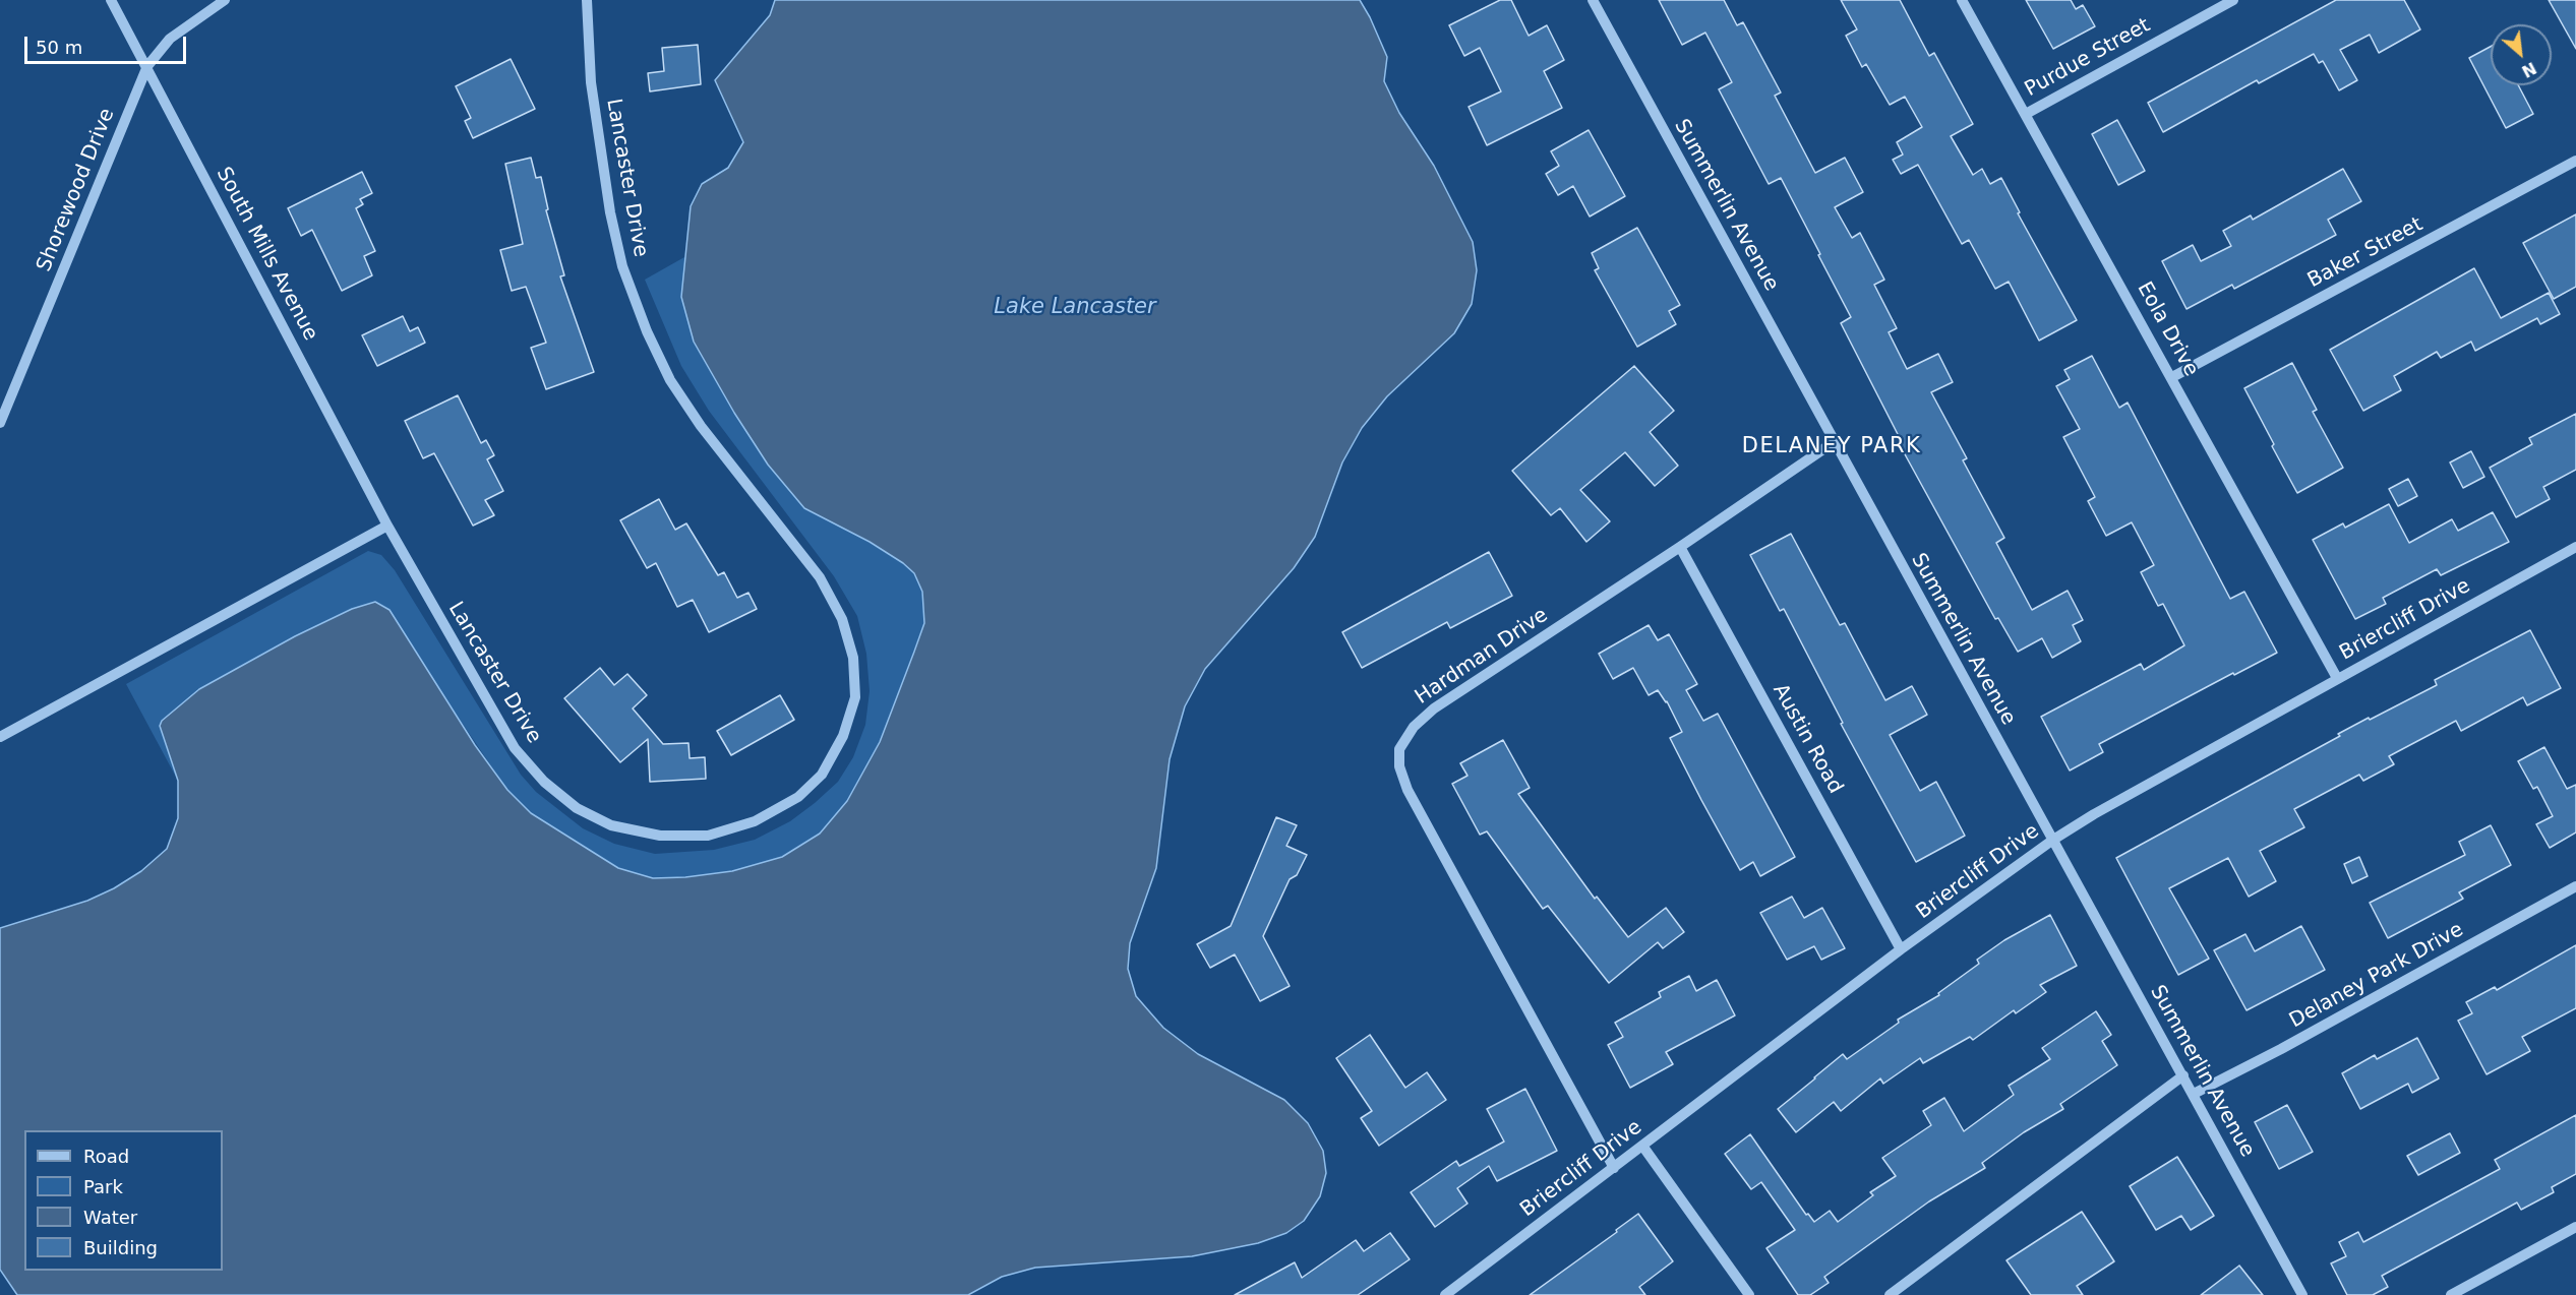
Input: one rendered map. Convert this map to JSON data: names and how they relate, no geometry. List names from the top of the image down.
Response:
{
  "streets": {
    "street": [
      "Purdue Street",
      "Lancaster Drive",
      "Shorewood Drive",
      "Summerlin Avenue",
      "Baker Street",
      "South Mills Avenue",
      "Eola Drive",
      "Briercliff Drive",
      "Hardman Drive",
      "Austin Road",
      "Delaney Park Drive"
    ]
  },
  "crossings": [
    ["Purdue Street", "Eola Drive"],
    ["Lancaster Drive", "South Mills Avenue"],
    ["Shorewood Drive", "South Mills Avenue"],
    ["Summerlin Avenue", "Briercliff Drive"],
    ["Summerlin Avenue", "Hardman Drive"],
    ["Summerlin Avenue", "Delaney Park Drive"],
    ["Baker Street", "Eola Drive"],
    ["Eola Drive", "Briercliff Drive"],
    ["Briercliff Drive", "Hardman Drive"],
    ["Briercliff Drive", "Austin Road"],
    ["Hardman Drive", "Austin Road"]
  ],
  "districts": ["DELANEY PARK"],
  "water": ["Lake Lancaster"],
  "legend": [
    "Road",
    "Park",
    "Water",
    "Building"
  ],
  "scale_bar": "50 m",
  "north": "bottom right"
}
